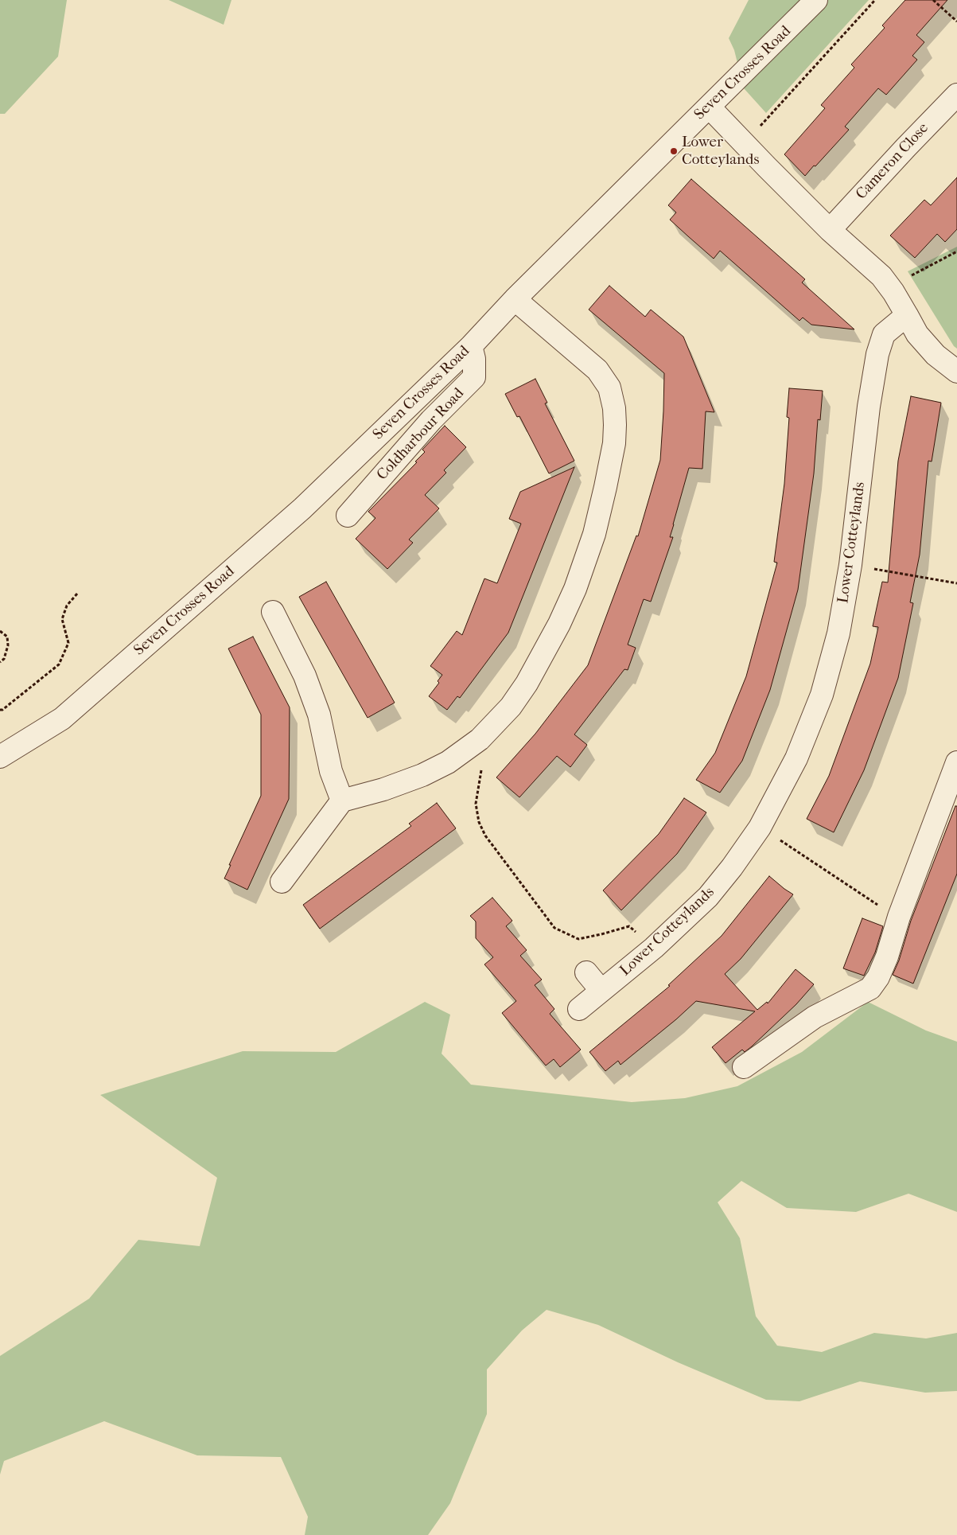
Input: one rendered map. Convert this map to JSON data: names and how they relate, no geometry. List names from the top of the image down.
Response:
{
  "streets": {
    "street": [
      "Seven Crosses Road",
      "Cameron Close",
      "Coldharbour Road",
      "Lower Cotteylands"
    ]
  },
  "crossings": [
    ["Seven Crosses Road", "Coldharbour Road"]
  ],
  "places": ["Lower Cotteylands"]
}
